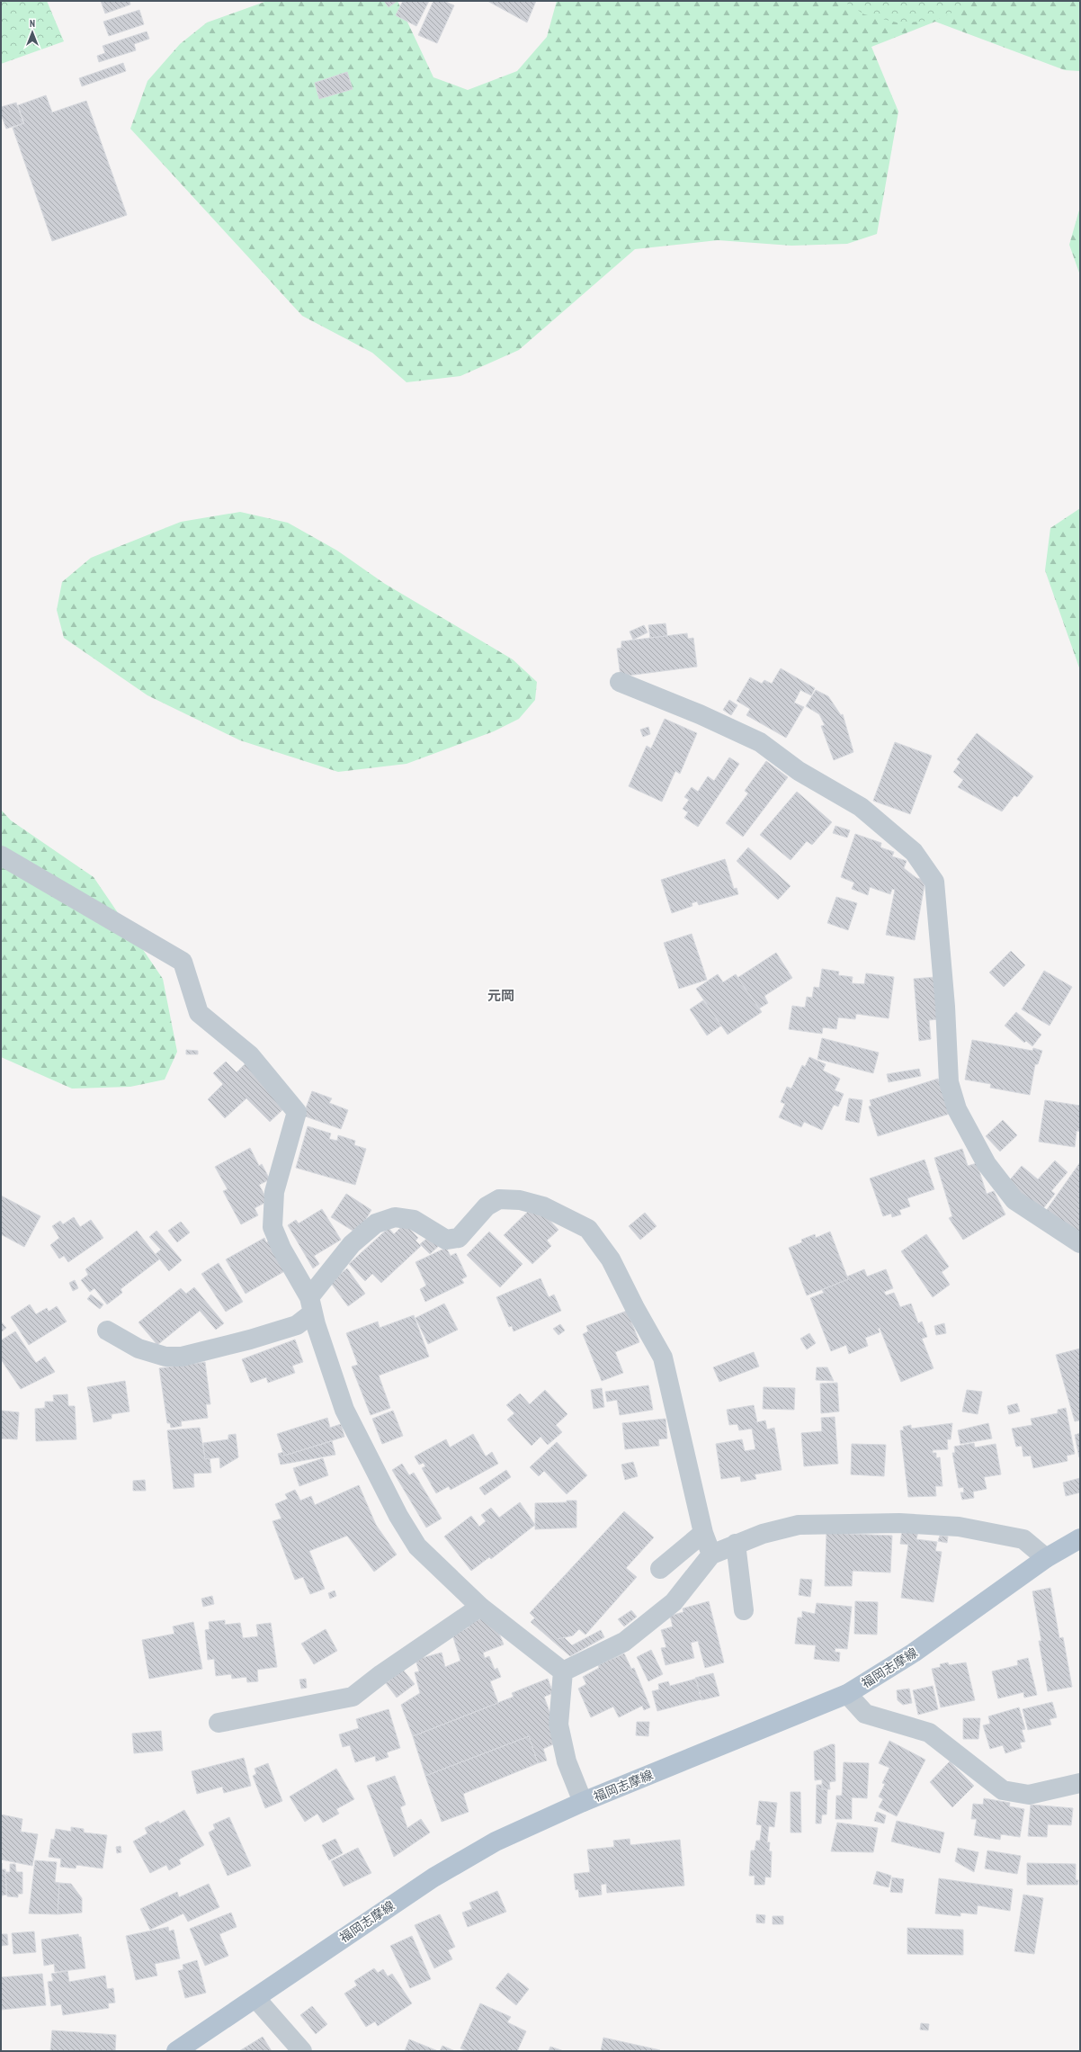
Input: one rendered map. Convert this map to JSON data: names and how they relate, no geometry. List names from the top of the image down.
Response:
{
  "streets": {
    "main road": ["福岡志摩線"]
  },
  "districts": ["元岡"],
  "north": "top"
}
